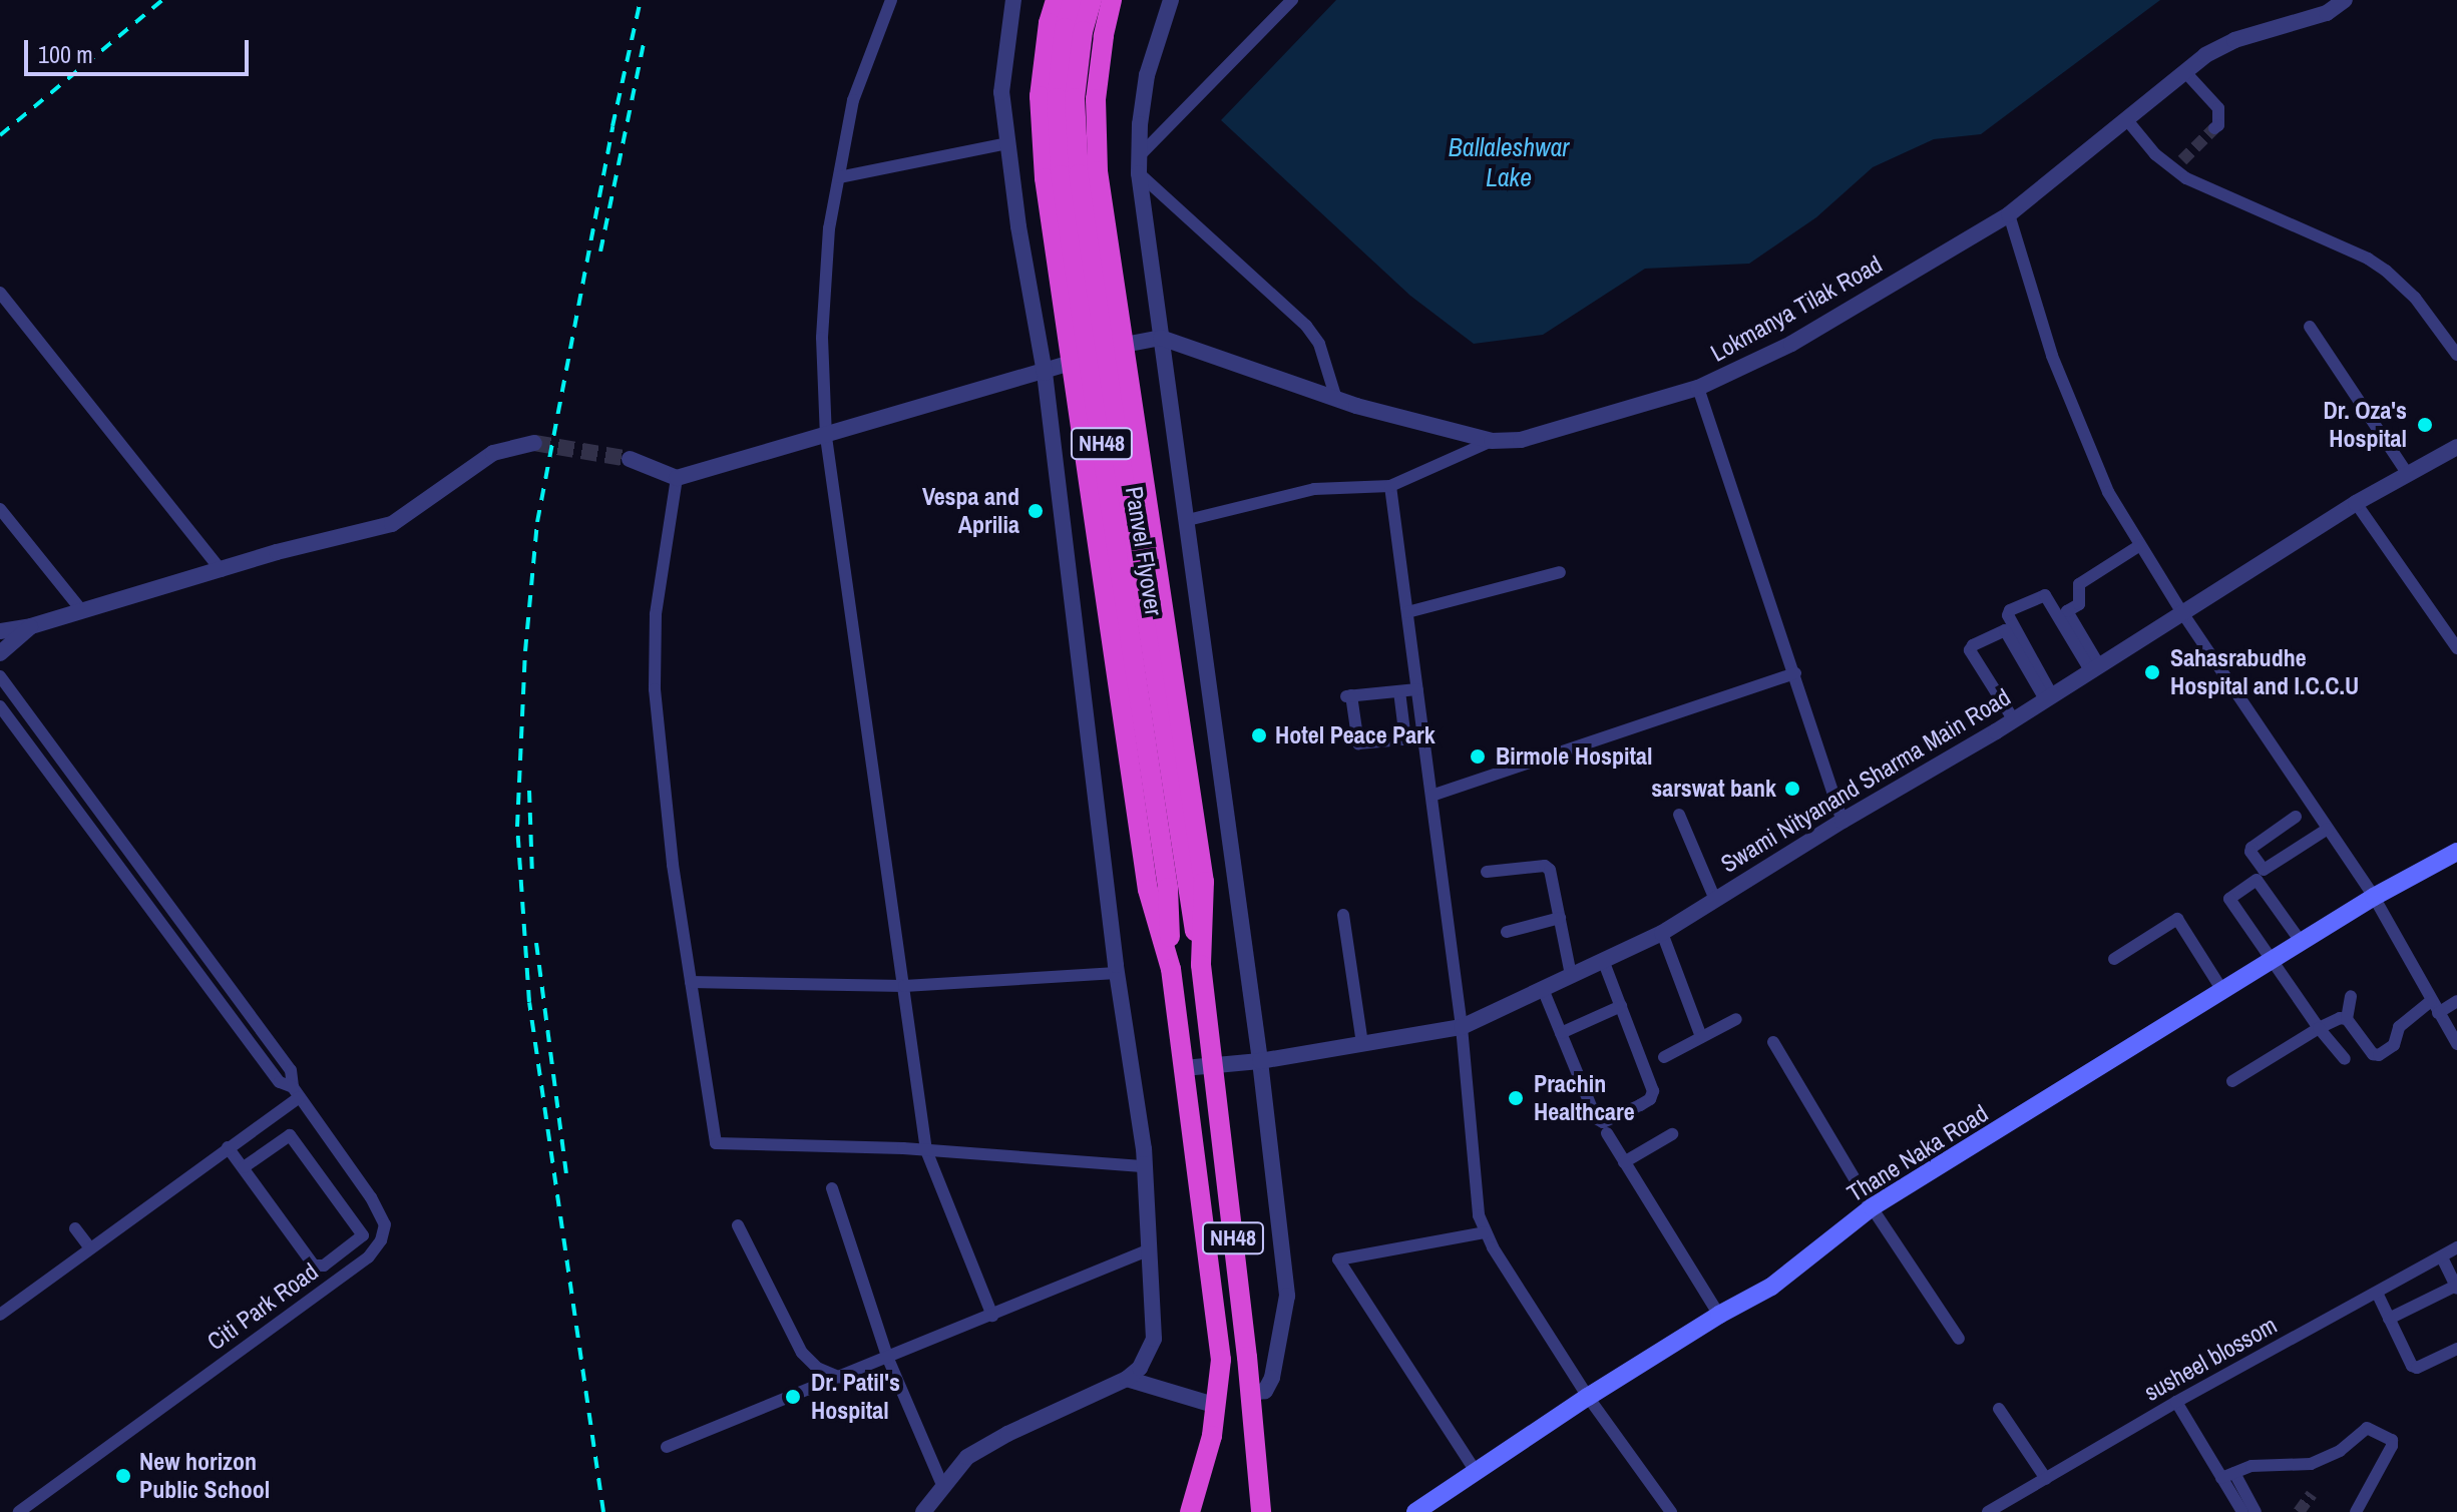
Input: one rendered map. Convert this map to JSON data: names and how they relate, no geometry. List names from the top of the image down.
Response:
{
  "streets": {
    "highway": ["NH48", "Panvel Flyover"],
    "main road": ["Thane Naka Road"],
    "street": [
      "Lokmanya Tilak Road",
      "Swami Nityanand Sharma Main Road",
      "Citi Park Road",
      "susheel blossom"
    ]
  },
  "crossings": [
    ["NH48", "Panvel Flyover"],
    ["NH48", "Swami Nityanand Sharma Main Road"]
  ],
  "water": ["Ballaleshwar Lake"],
  "places": [
    "Dr. Oza's Hospital",
    "Vespa and Aprilia",
    "Sahasrabudhe Hospital and I.C.C.U",
    "Hotel Peace Park",
    "Birmole Hospital",
    "sarswat bank",
    "Prachin Healthcare",
    "Dr. Patil's Hospital",
    "New horizon Public School"
  ],
  "scale_bar": "100 m"
}
